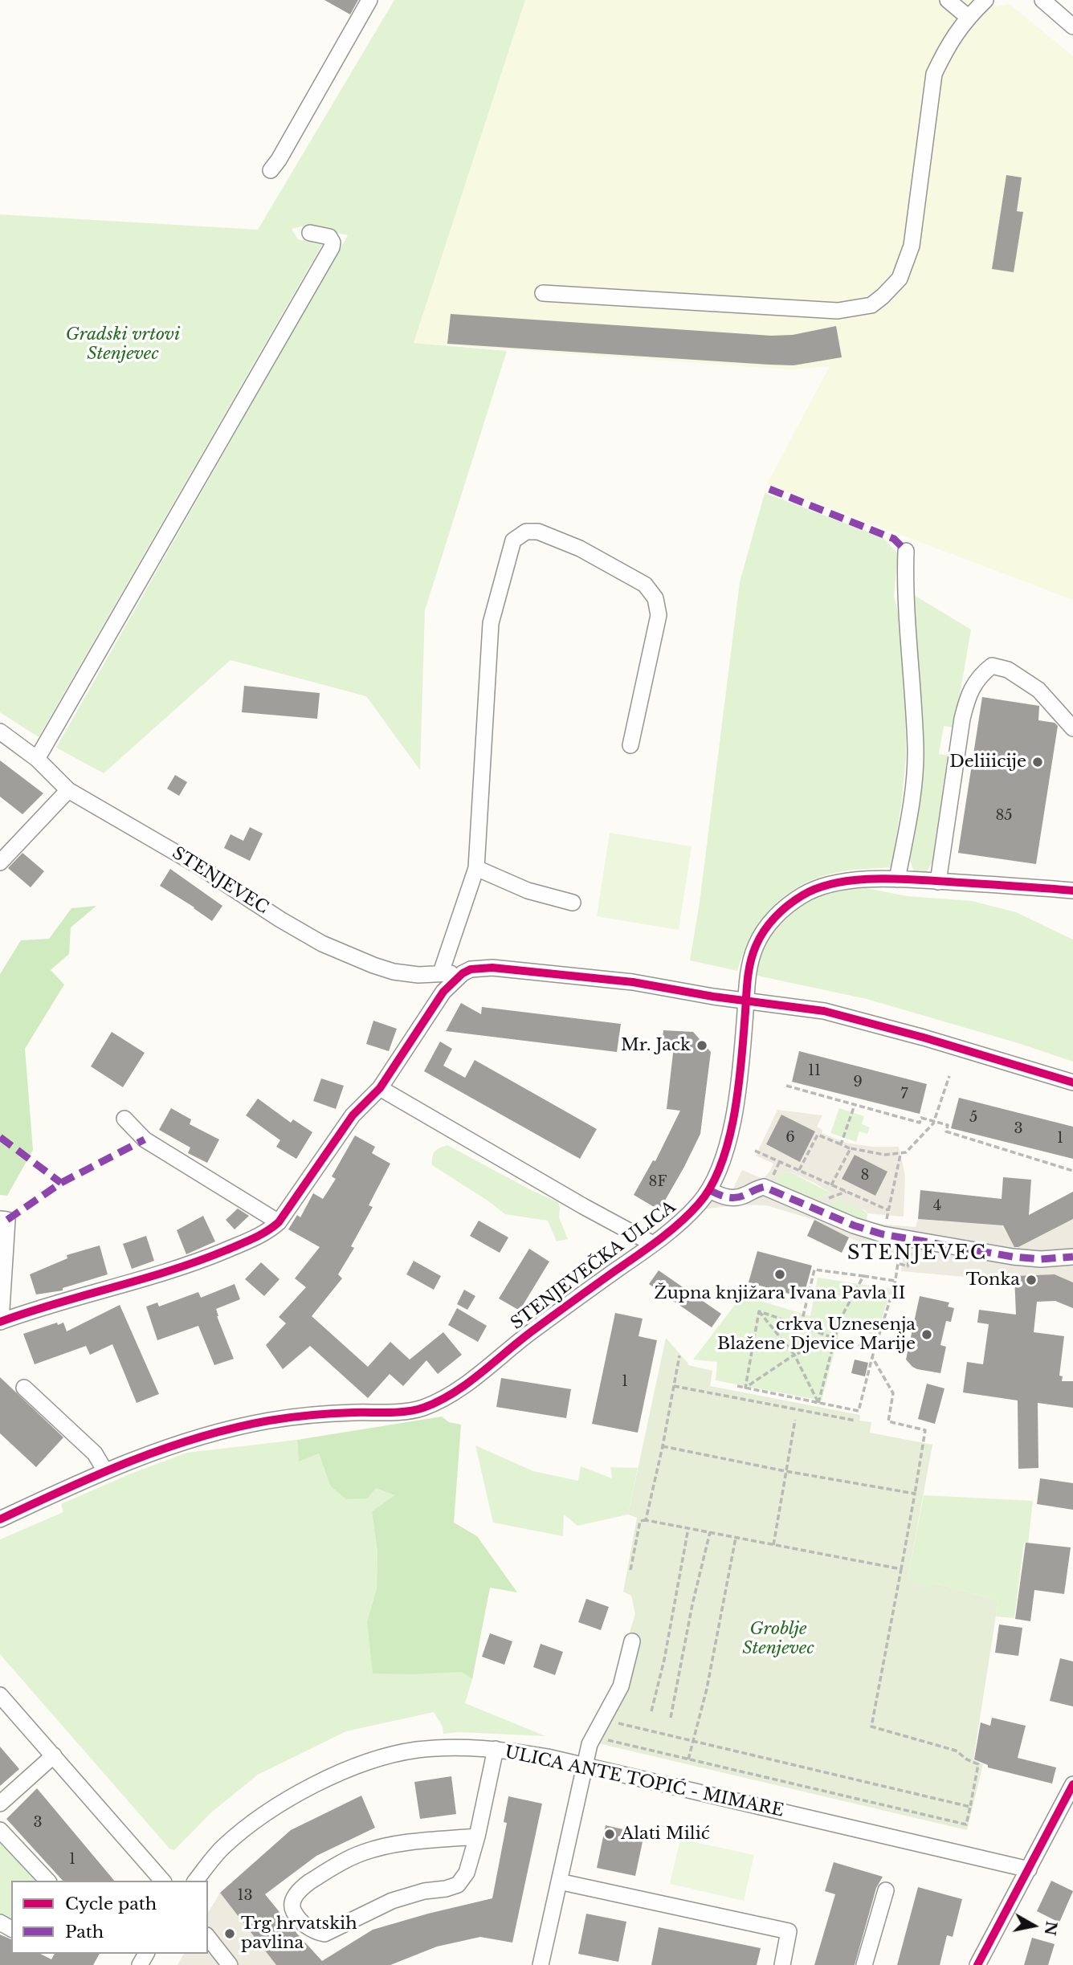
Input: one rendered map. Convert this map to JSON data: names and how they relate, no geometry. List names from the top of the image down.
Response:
{
  "streets": {
    "street": ["STENJEVEC", "STENJEVEČKA ULICA", "ULICA ANTE TOPIĆ - MIMARE"]
  },
  "crossings": [
    ["STENJEVEC", "STENJEVEČKA ULICA"]
  ],
  "districts": ["STENJEVEC"],
  "parks": ["Gradski vrtovi Stenjevec", "Groblje Stenjevec"],
  "places": [
    "Deliiicije",
    "Mr. Jack",
    "Župna knjižara Ivana Pavla II",
    "Tonka",
    "crkva Uznesenja Blažene Djevice Marije",
    "Alati Milić",
    "Trg hrvatskih pavlina"
  ],
  "house_numbers": [
    "85",
    "11",
    "9",
    "7",
    "5",
    "3",
    "6",
    "1",
    "8",
    "8F",
    "4",
    "1",
    "3",
    "1",
    "13"
  ],
  "legend": ["Cycle path", "Path"],
  "north": "right"
}
